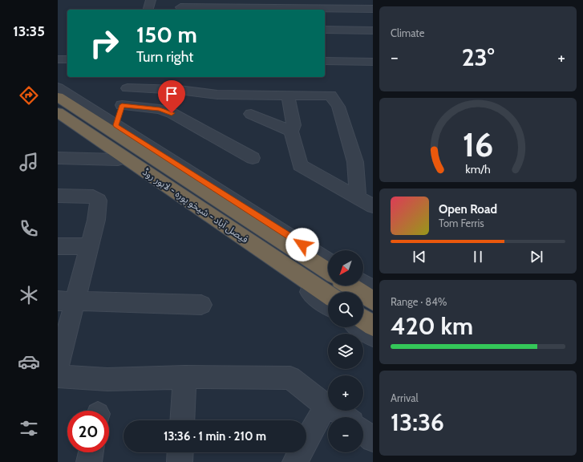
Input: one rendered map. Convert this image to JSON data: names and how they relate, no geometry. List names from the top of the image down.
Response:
{
  "streets": {
    "highway": ["فیصل آباد - شیخو پورہ - لاہور روڈ"]
  },
  "north": "bottom left",
  "page": {
    "tabs": "13:35",
    "tile": [
      "Climate",
      ["Range · 84%", "420 km"],
      ["Arrival", "13:36"]
    ],
    "turn": ["150 m", "Turn right"],
    "heat": ["−", "23°", "+"],
    "song": ["Open Road", "Tom Ferris"],
    "map_buttons": ["+", "−"],
    "limit": "20",
    "trip": "13:36 · 1 min · 210 m",
    "gauge": ["16", "km/h"]
  }
}
